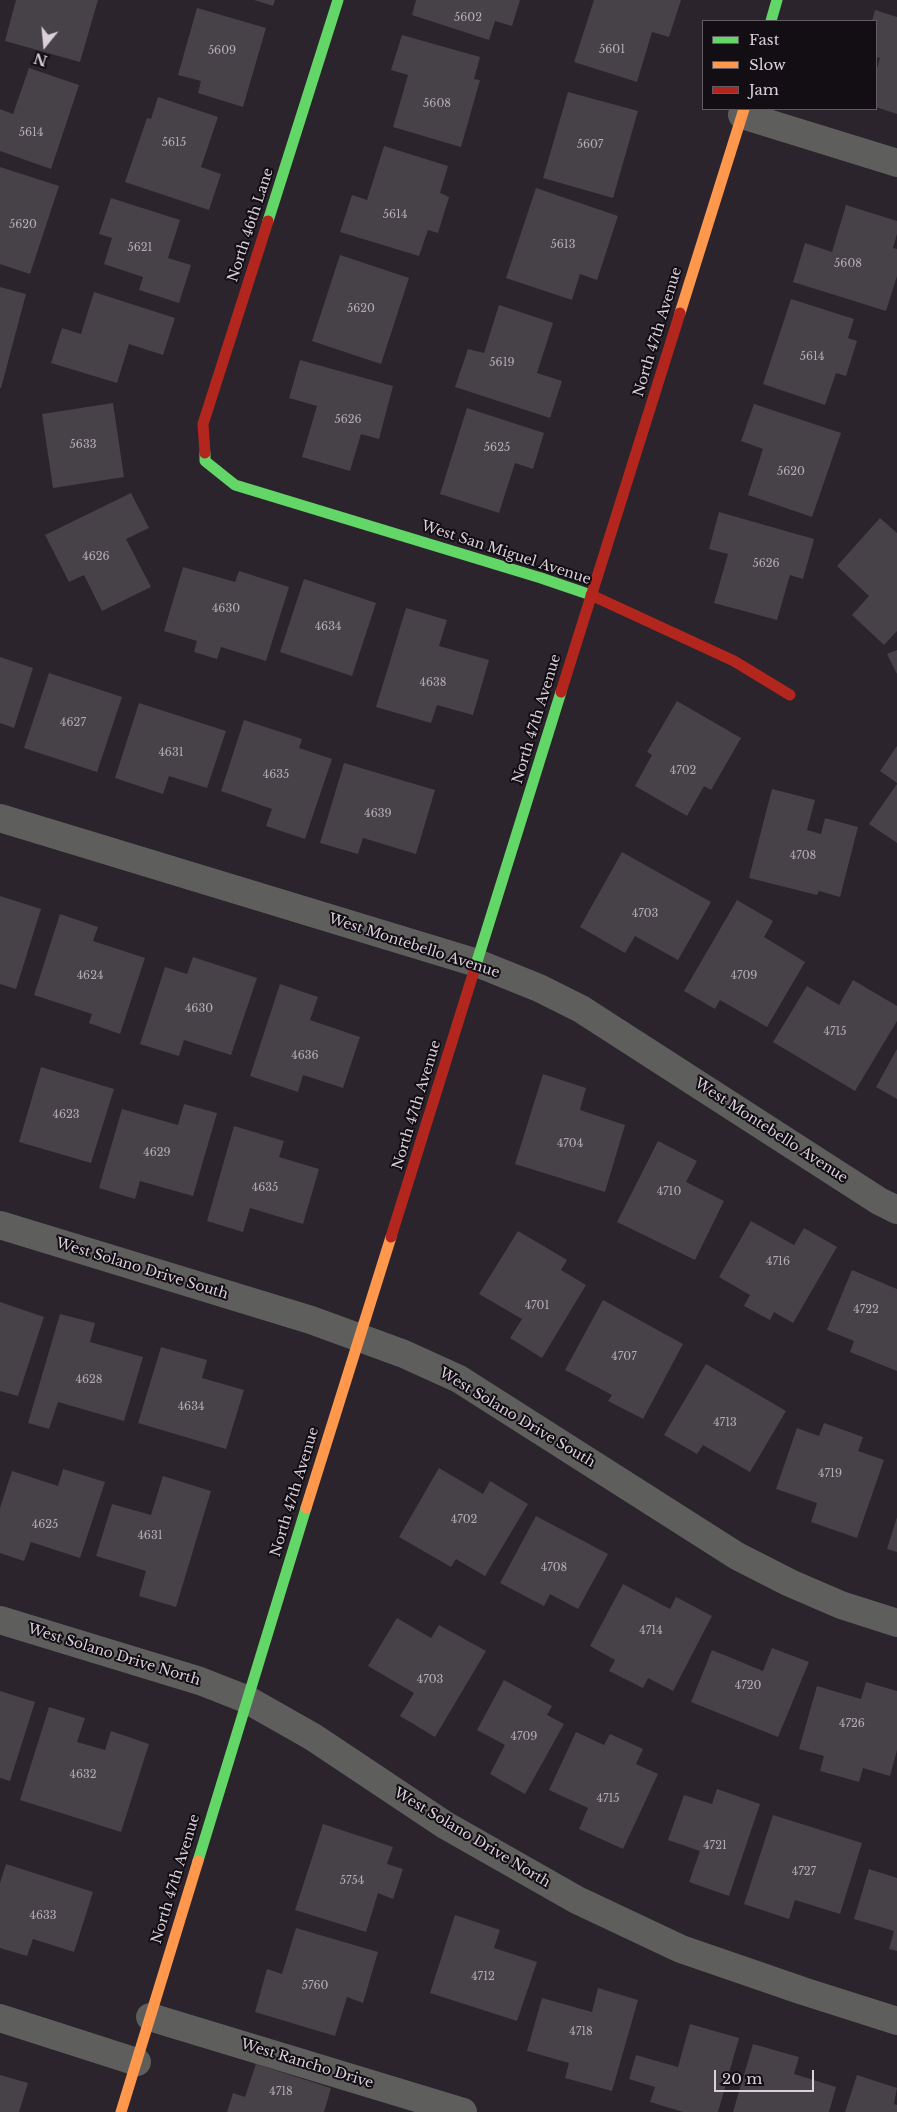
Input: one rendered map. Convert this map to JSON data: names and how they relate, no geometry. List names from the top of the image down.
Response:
{
  "streets": {
    "street": [
      "North 46th Lane",
      "North 47th Avenue",
      "West San Miguel Avenue",
      "West Montebello Avenue",
      "West Solano Drive South",
      "West Solano Drive North",
      "West Rancho Drive"
    ]
  },
  "crossings": [
    ["North 46th Lane", "West San Miguel Avenue"],
    ["North 47th Avenue", "West San Miguel Avenue"],
    ["North 47th Avenue", "West Montebello Avenue"],
    ["North 47th Avenue", "West Solano Drive South"],
    ["North 47th Avenue", "West Solano Drive North"],
    ["North 47th Avenue", "West Rancho Drive"]
  ],
  "house_numbers": [
    "5602",
    "5601",
    "5609",
    "5608",
    "5614",
    "5615",
    "5607",
    "5614",
    "5620",
    "5613",
    "5621",
    "5608",
    "5620",
    "5614",
    "5619",
    "5626",
    "5633",
    "5625",
    "5620",
    "4626",
    "5626",
    "4630",
    "4634",
    "4638",
    "4627",
    "4631",
    "4702",
    "4635",
    "4639",
    "4708",
    "4703",
    "4624",
    "4709",
    "4630",
    "4715",
    "4636",
    "4623",
    "4704",
    "4629",
    "4635",
    "4710",
    "4716",
    "4701",
    "4722",
    "4707",
    "4628",
    "4634",
    "4713",
    "4719",
    "4702",
    "4625",
    "4631",
    "4708",
    "4714",
    "4703",
    "4720",
    "4726",
    "4709",
    "4632",
    "4715",
    "4721",
    "4727",
    "5754",
    "4633",
    "4712",
    "5760",
    "4718",
    "4718"
  ],
  "legend": ["Fast", "Slow", "Jam"],
  "scale_bar": "20 m",
  "north": "bottom"
}
